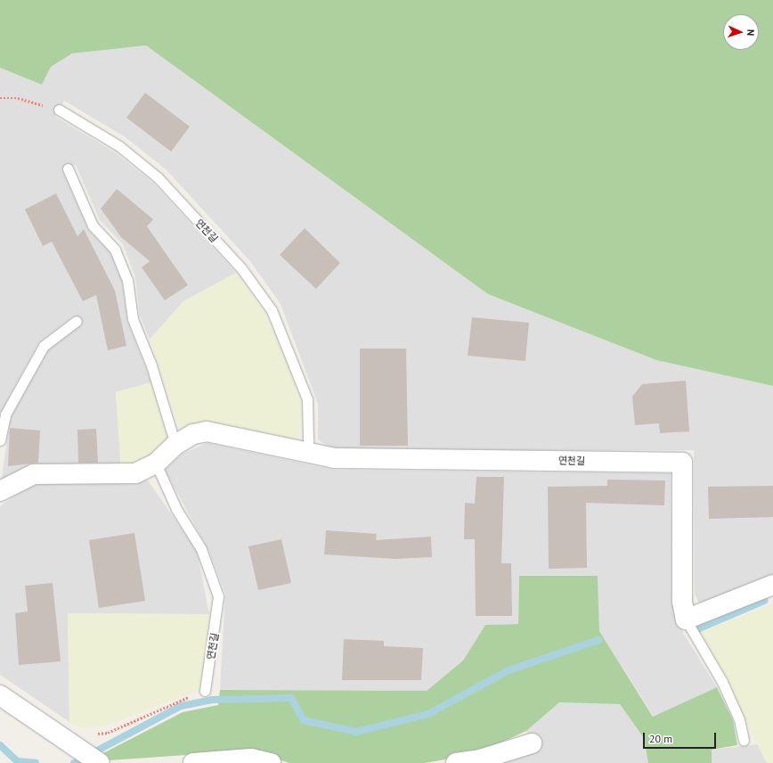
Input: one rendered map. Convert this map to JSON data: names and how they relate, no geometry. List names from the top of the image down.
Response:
{
  "streets": {
    "street": ["연천길"]
  },
  "scale_bar": "20 m",
  "north": "right"
}
